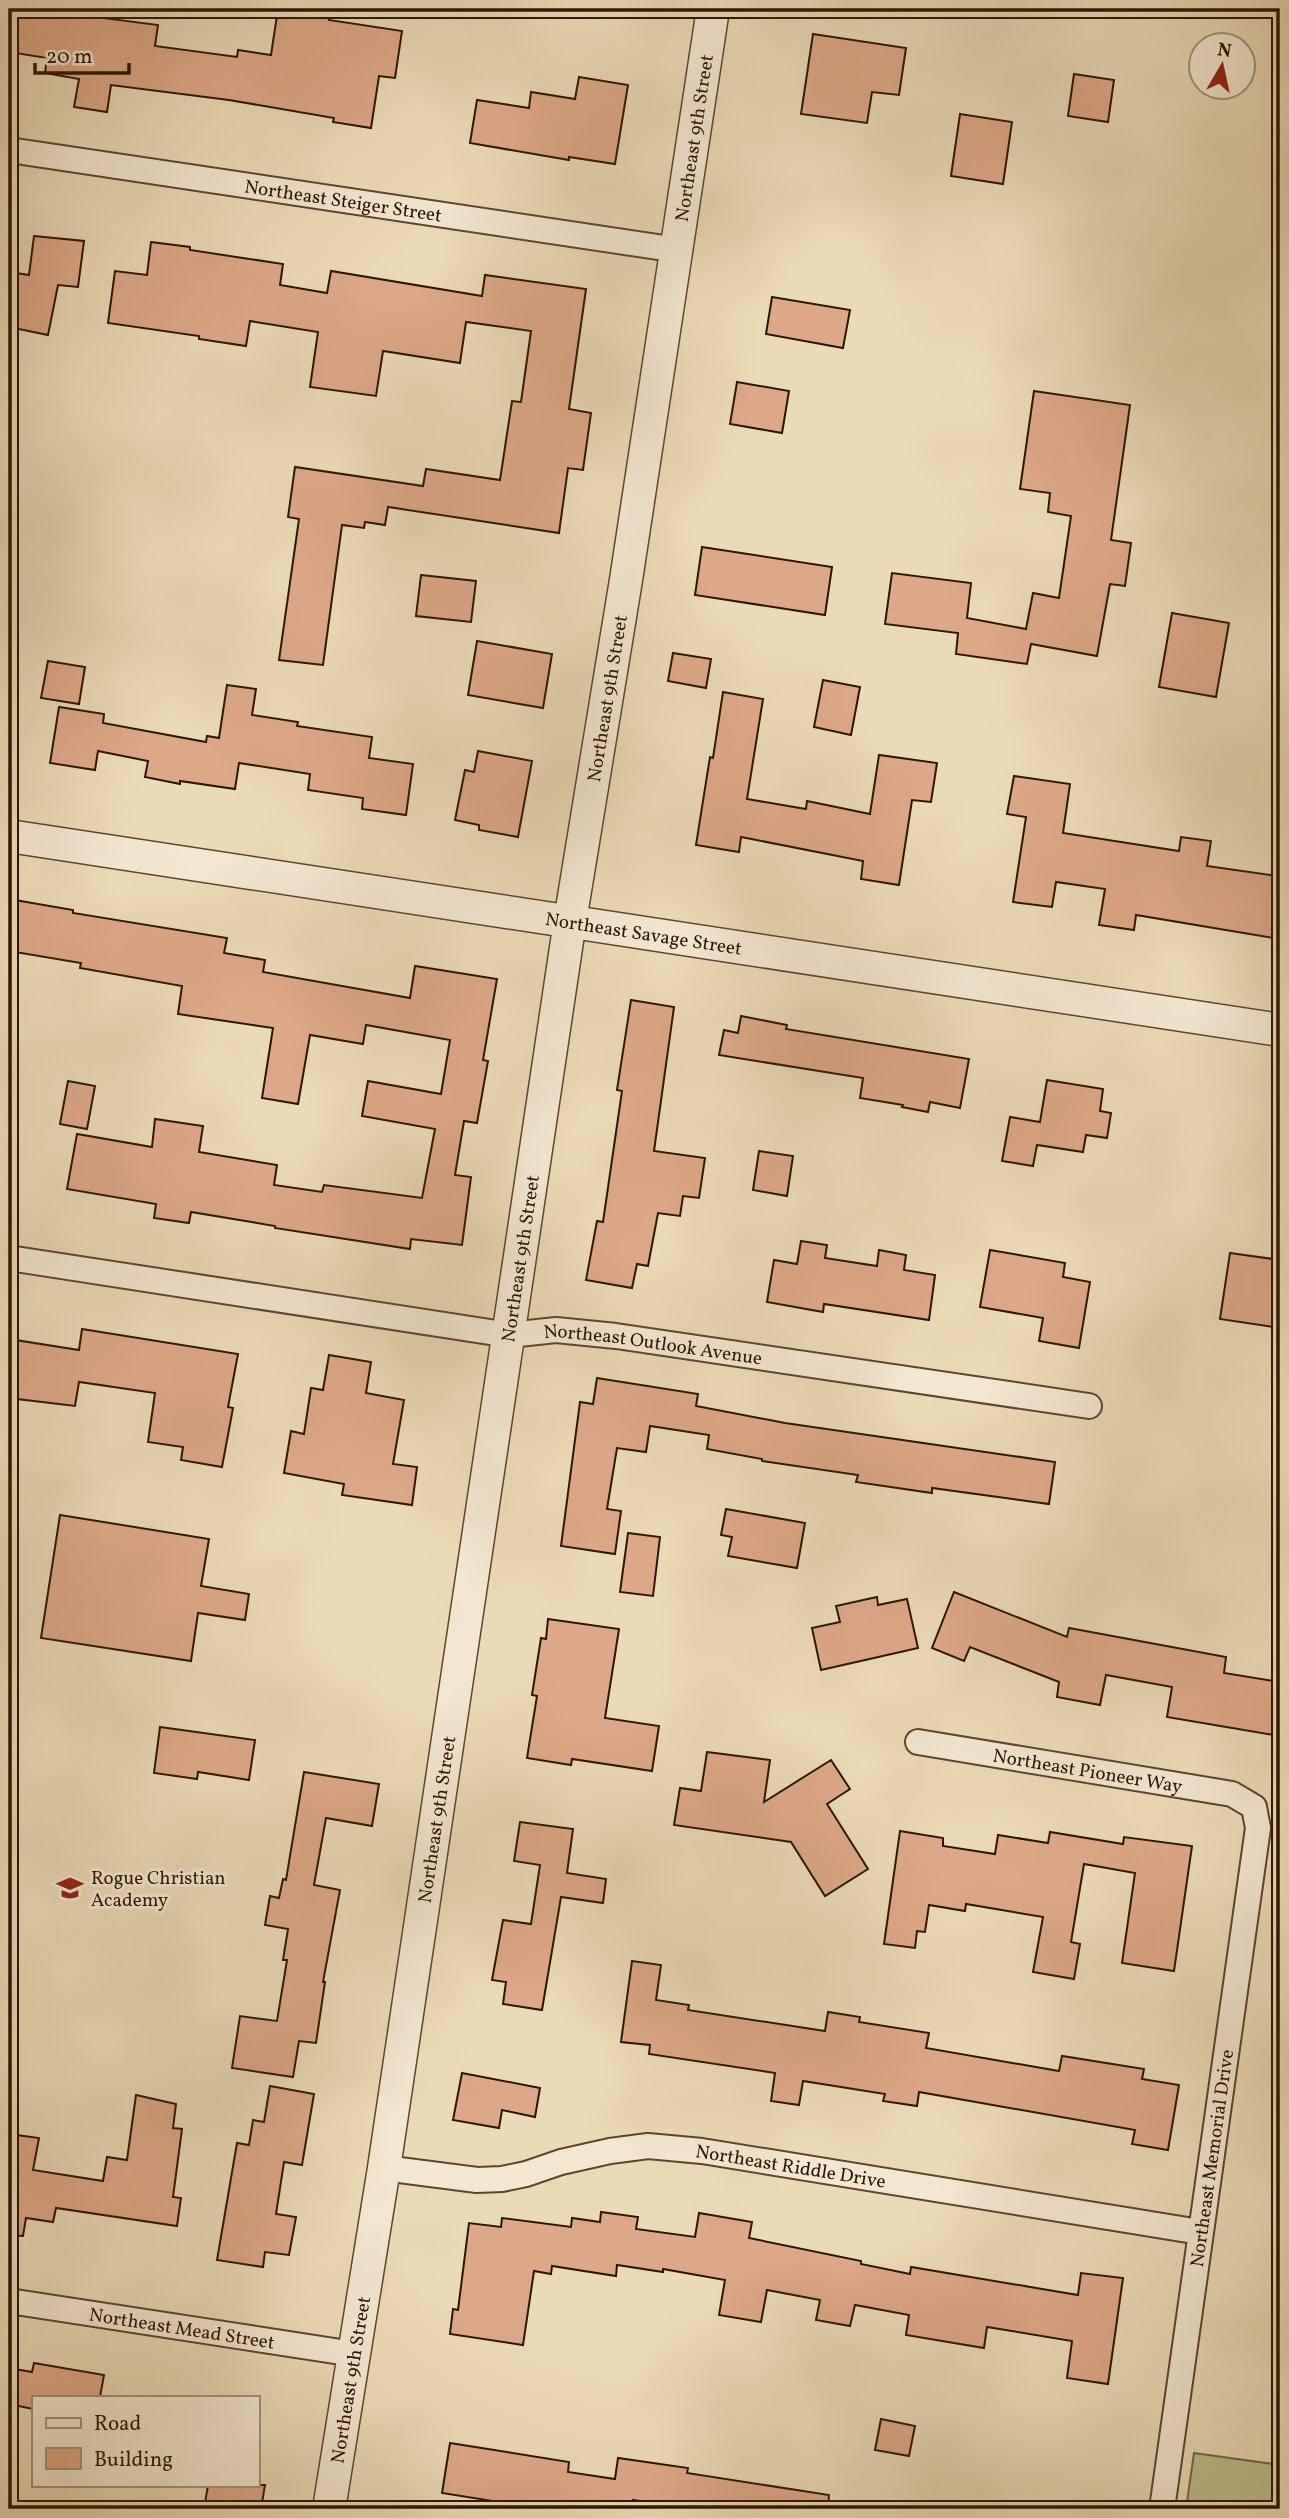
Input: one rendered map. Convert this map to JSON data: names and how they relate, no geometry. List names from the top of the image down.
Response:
{
  "streets": {
    "street": [
      "Northeast 9th Street",
      "Northeast Steiger Street",
      "Northeast Savage Street",
      "Northeast Outlook Avenue",
      "Northeast Pioneer Way",
      "Northeast Memorial Drive",
      "Northeast Riddle Drive",
      "Northeast Mead Street"
    ]
  },
  "crossings": [
    ["Northeast 9th Street", "Northeast Steiger Street"],
    ["Northeast 9th Street", "Northeast Savage Street"],
    ["Northeast 9th Street", "Northeast Outlook Avenue"],
    ["Northeast 9th Street", "Northeast Riddle Drive"],
    ["Northeast 9th Street", "Northeast Mead Street"],
    ["Northeast Pioneer Way", "Northeast Memorial Drive"],
    ["Northeast Memorial Drive", "Northeast Riddle Drive"]
  ],
  "places": {
    "school or university": ["Rogue Christian Academy"]
  },
  "legend": ["Road", "Building"],
  "scale_bar": "20 m",
  "north": "top"
}
